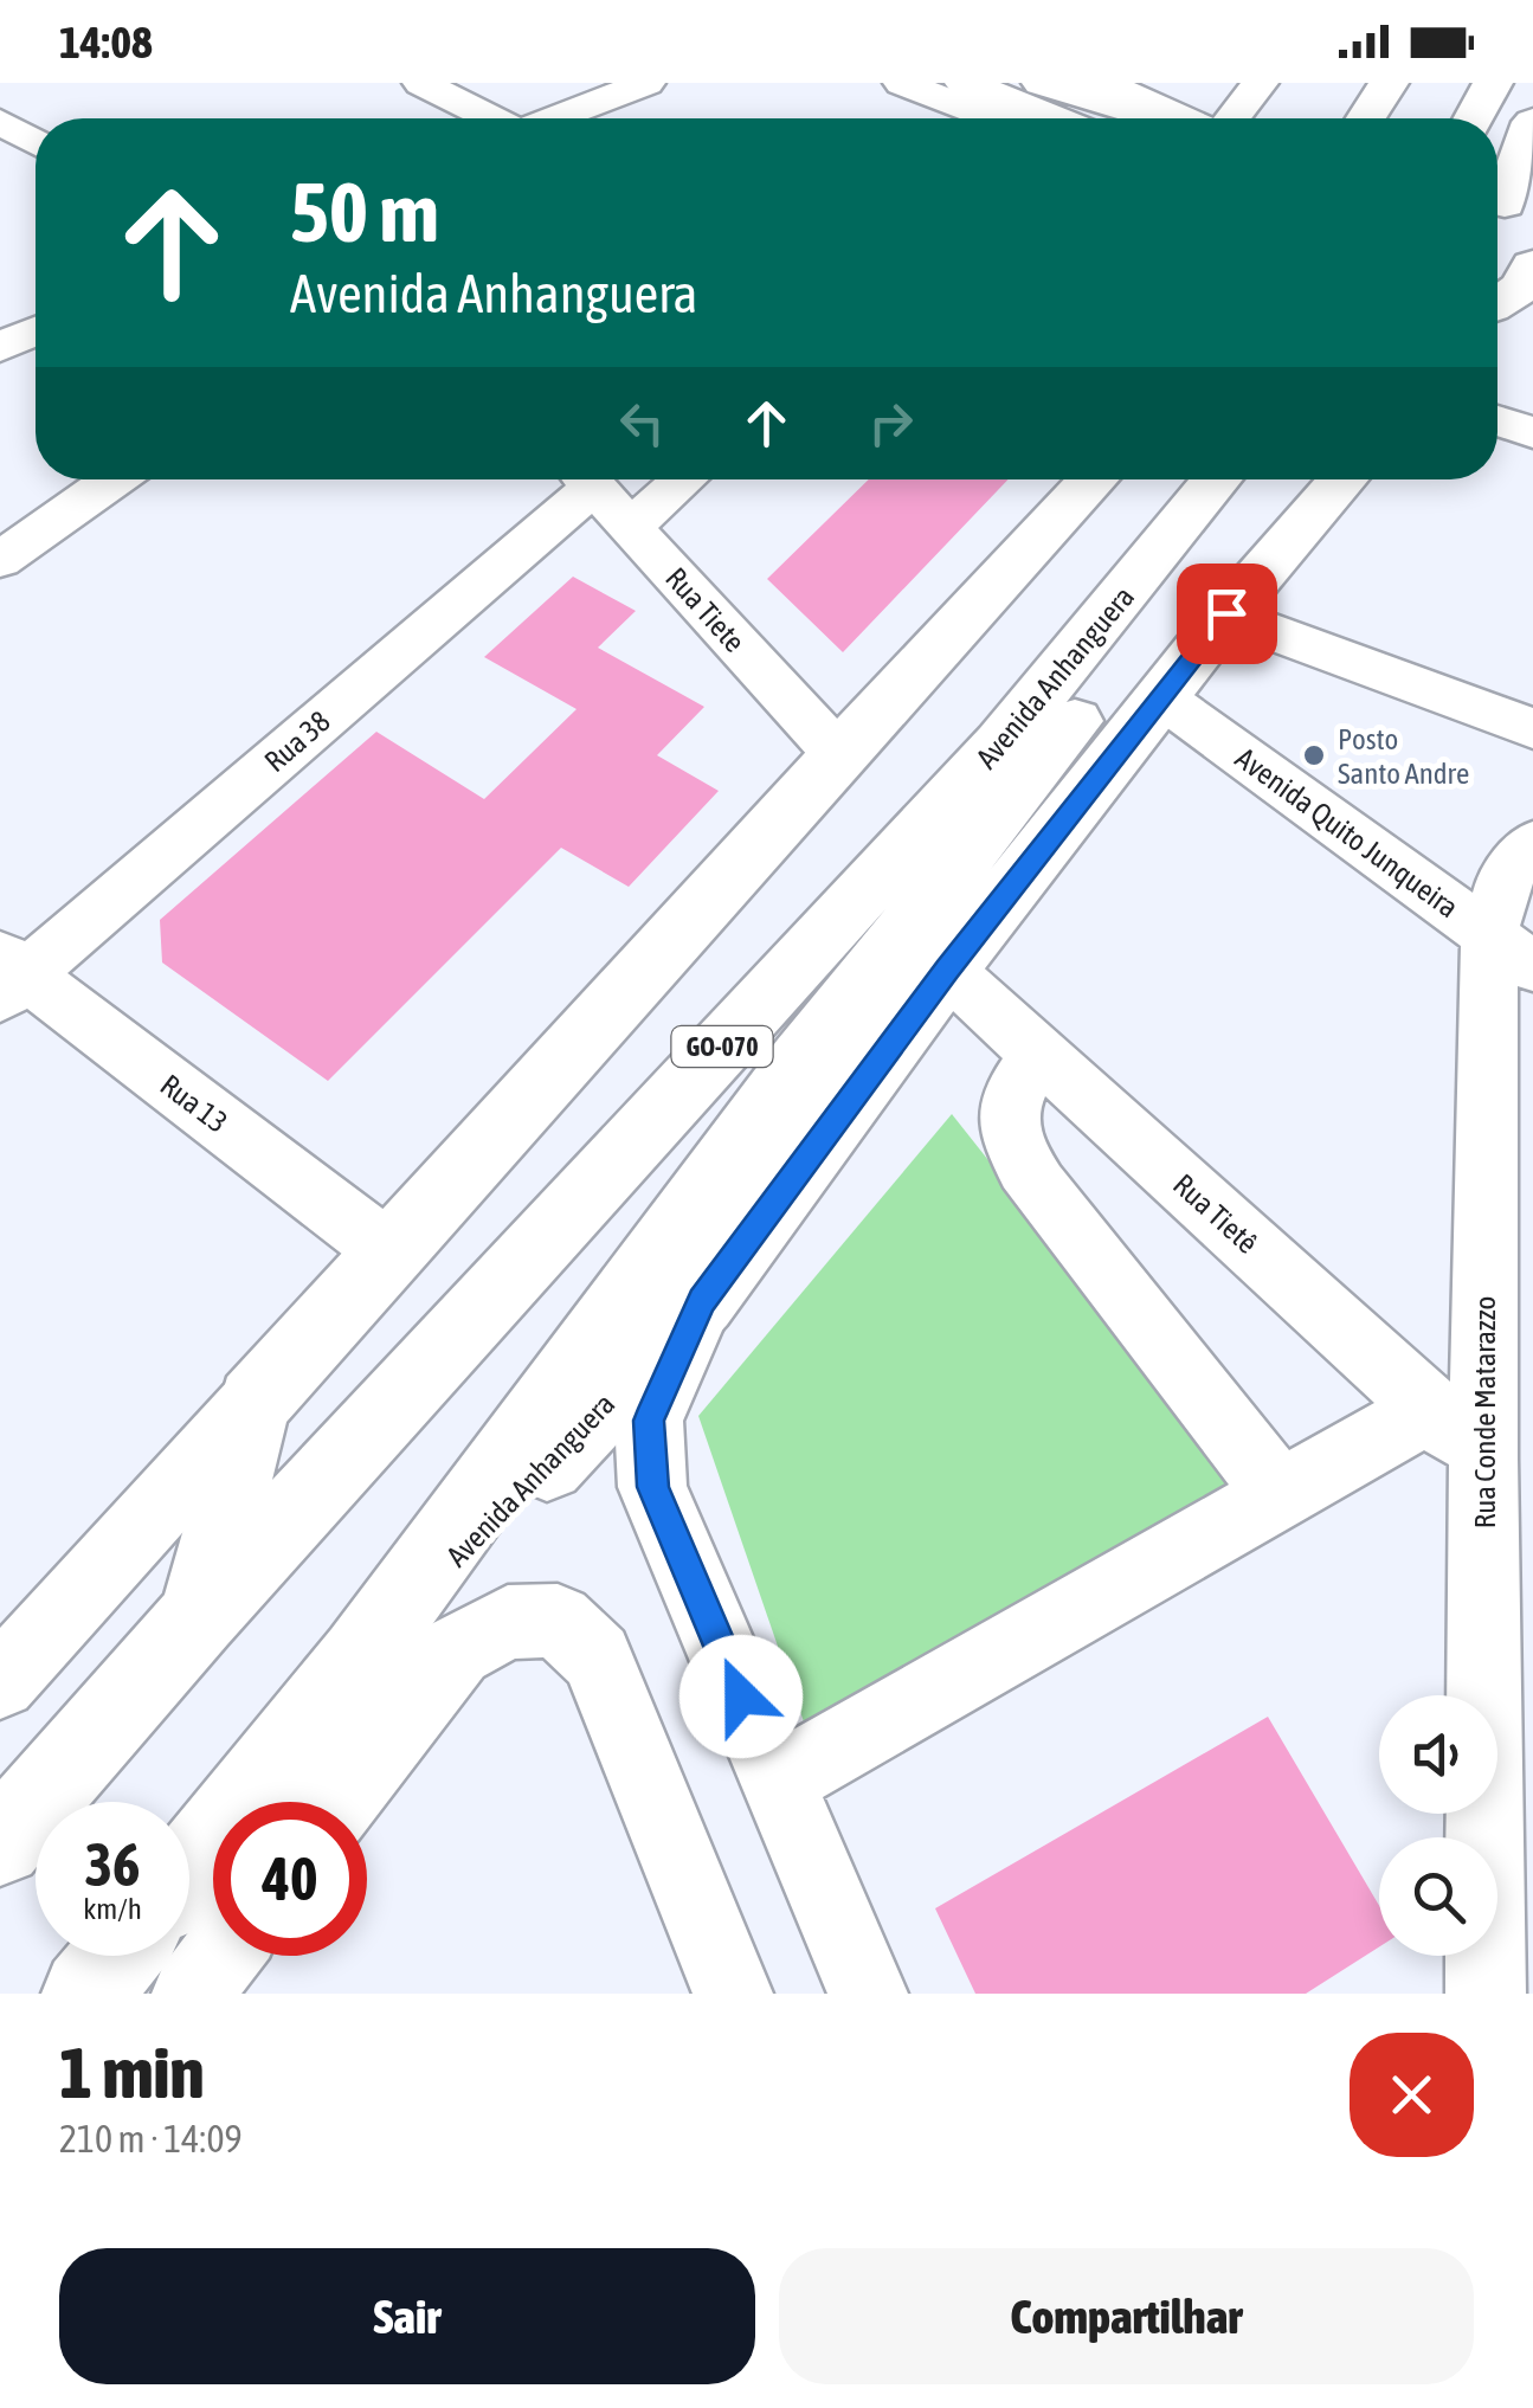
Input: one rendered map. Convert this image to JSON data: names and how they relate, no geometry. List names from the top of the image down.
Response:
{
  "streets": {
    "highway": ["Avenida Anhanguera", "GO-070"],
    "street": [
      "Rua Tiete",
      "Rua 38",
      "Avenida Quito Junqueira",
      "Rua 13",
      "Rua Tietê",
      "Rua Conde Matarazzo"
    ]
  },
  "crossings": [
    ["Rua Tiete", "Avenida Anhanguera"],
    ["Avenida Anhanguera", "Avenida Quito Junqueira"],
    ["Avenida Anhanguera", "Rua 13"],
    ["Avenida Anhanguera", "Rua Tietê"],
    ["Rua 38", "Rua 13"],
    ["Avenida Quito Junqueira", "Rua Conde Matarazzo"],
    ["Rua Tietê", "Rua Conde Matarazzo"]
  ],
  "places": ["Posto Santo Andre"],
  "page": {
    "status": "14:08",
    "turn": ["50 m", "Avenida Anhanguera"],
    "speed": "36 km/h",
    "limit": "40",
    "heading": ["1 min", "210 m · 14:09"],
    "buttons": ["Sair", "Compartilhar"]
  }
}
